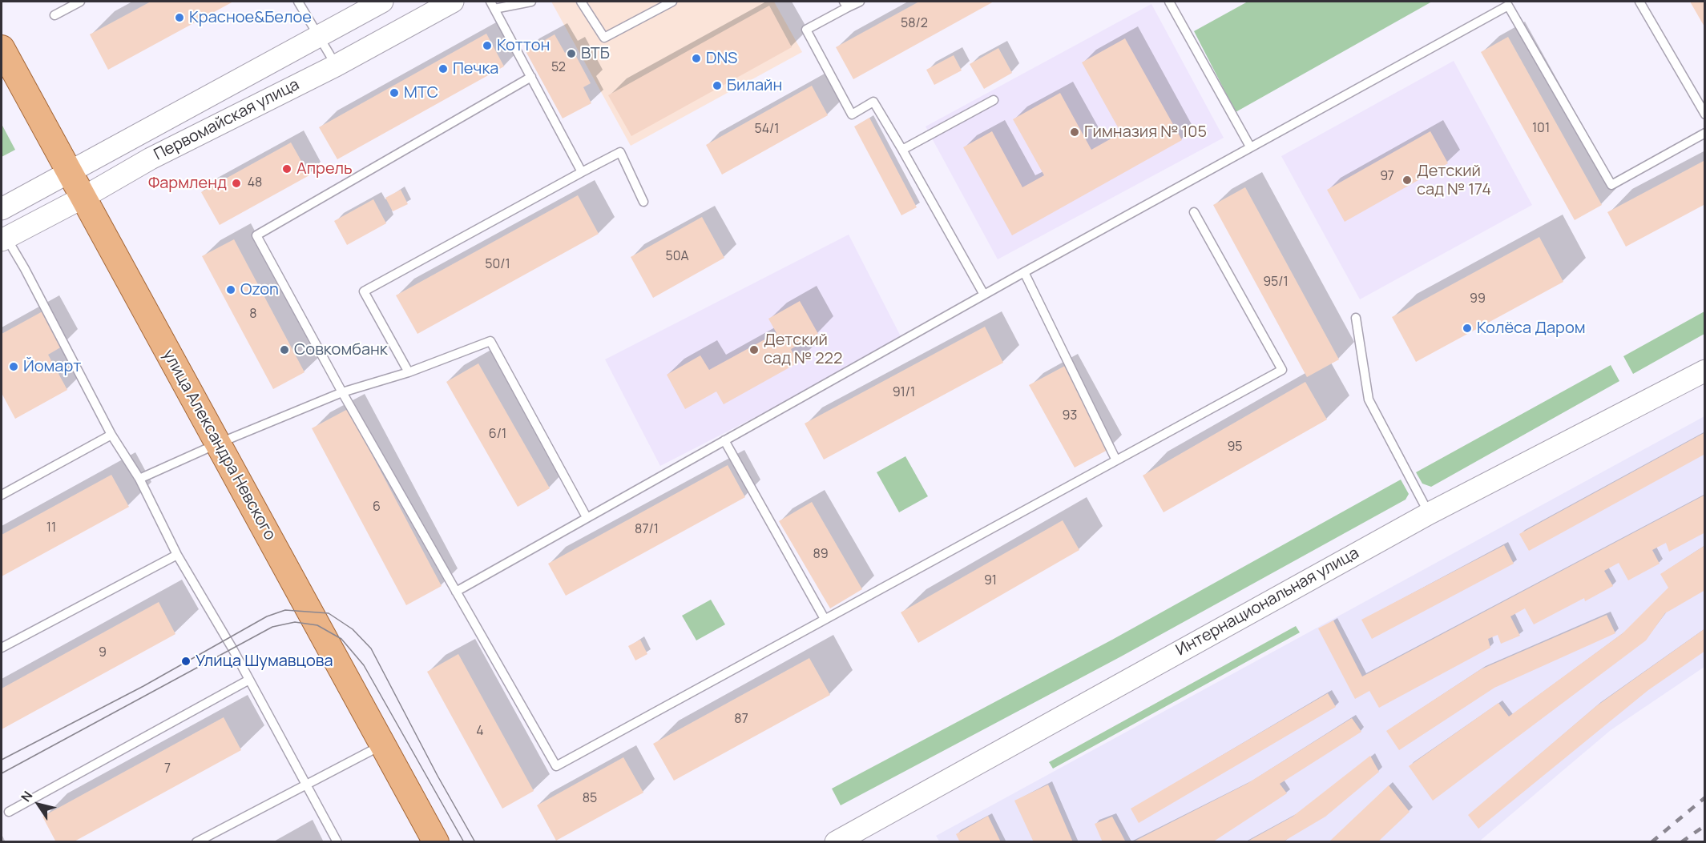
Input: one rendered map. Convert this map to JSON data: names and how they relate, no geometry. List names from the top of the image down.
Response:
{
  "streets": {
    "main road": ["Первомайская улица", "улица Александра Невского", "Интернациональная улица"]
  },
  "crossings": [
    ["Первомайская улица", "улица Александра Невского"]
  ],
  "places": [
    "Красное&Белое",
    "Коттон",
    "ВТБ",
    "DNS",
    "Печка",
    "Билайн",
    "МТС",
    "Гимназия № 105",
    "Апрель",
    "Детский сад № 174",
    "Фармленд",
    "Ozon",
    "Колёса Даром",
    "Совкомбанк",
    "Детский сад № 222",
    "Йомарт",
    "Улица Шумавцова"
  ],
  "house_numbers": [
    "58/2",
    "52",
    "101",
    "54/1",
    "97",
    "48",
    "50А",
    "50/1",
    "95/1",
    "99",
    "8",
    "91/1",
    "93",
    "6/1",
    "95",
    "6",
    "11",
    "87/1",
    "89",
    "91",
    "9",
    "87",
    "4",
    "7",
    "85"
  ],
  "north": "top left"
}
